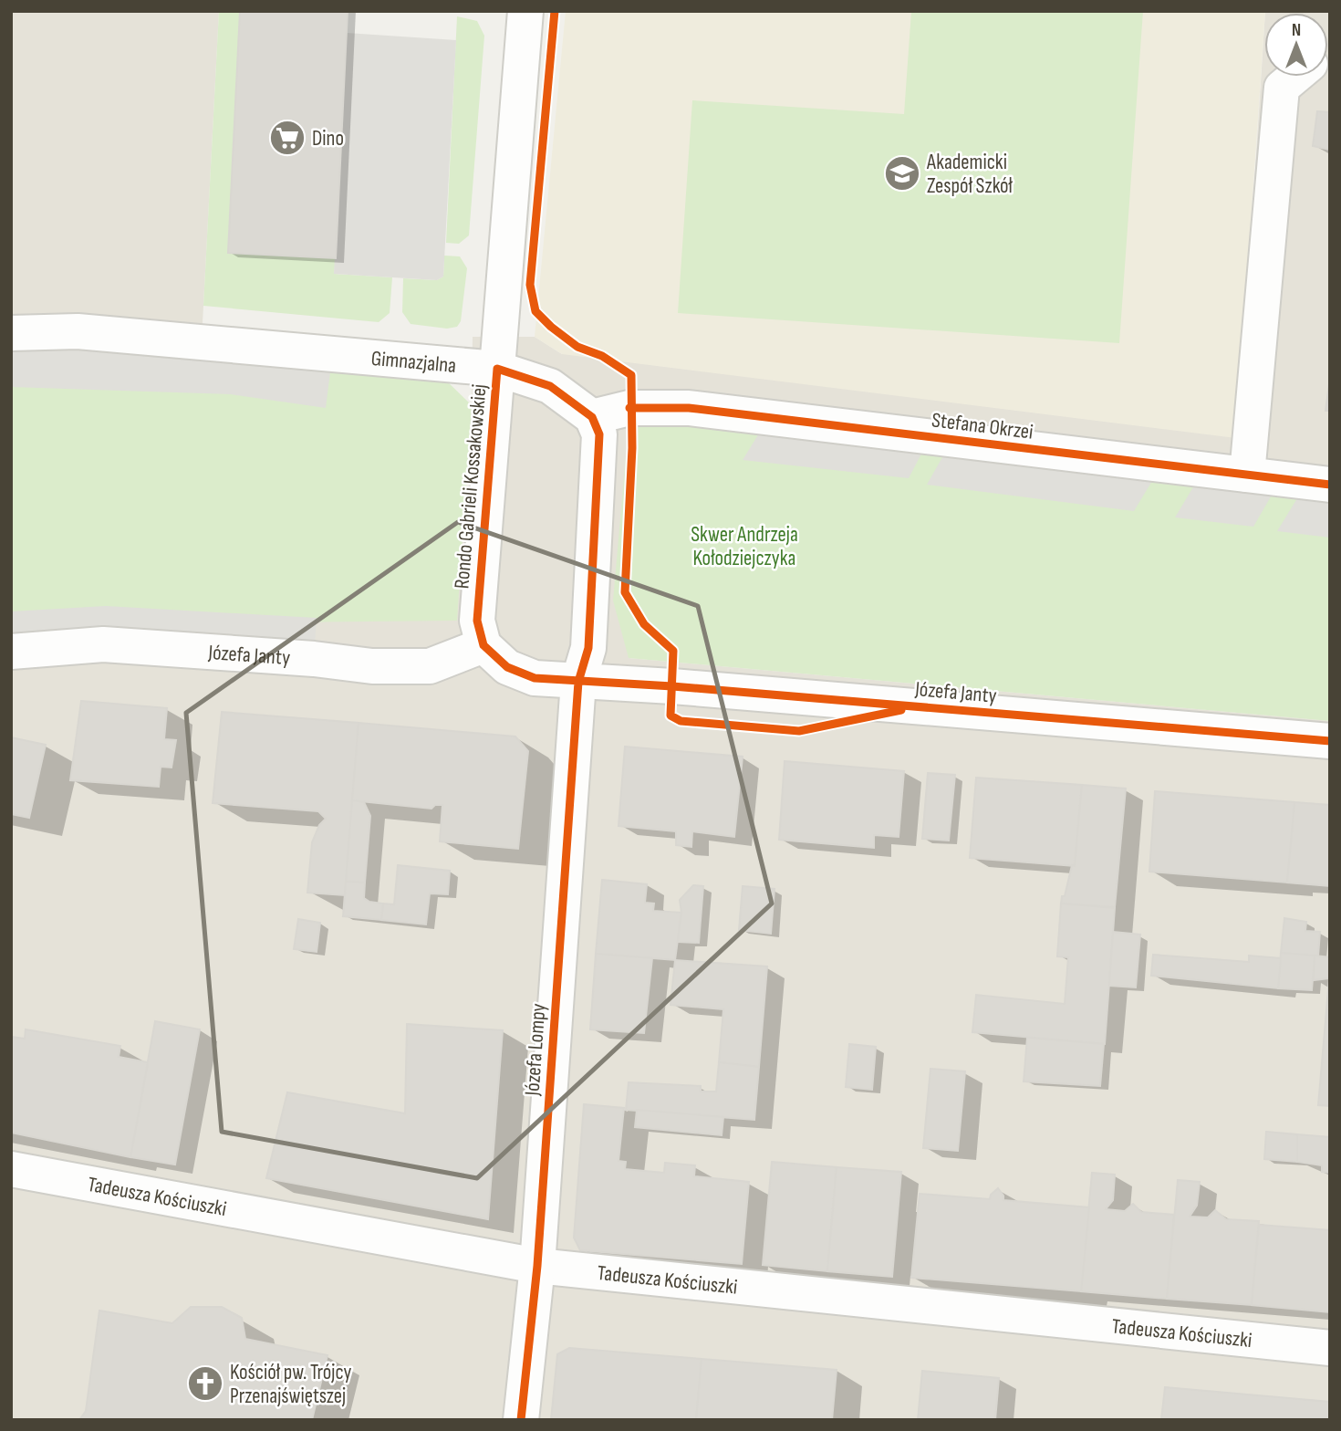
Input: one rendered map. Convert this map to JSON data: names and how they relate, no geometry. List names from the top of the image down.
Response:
{
  "streets": {
    "street": [
      "Gimnazjalna",
      "Stefana Okrzei",
      "Rondo Gabrieli Kossakowskiej",
      "Józefa Janty",
      "Józefa Lompy",
      "Tadeusza Kościuszki"
    ]
  },
  "crossings": [
    ["Gimnazjalna", "Rondo Gabrieli Kossakowskiej"],
    ["Stefana Okrzei", "Rondo Gabrieli Kossakowskiej"],
    ["Rondo Gabrieli Kossakowskiej", "Józefa Janty"],
    ["Józefa Janty", "Józefa Lompy"],
    ["Józefa Lompy", "Tadeusza Kościuszki"]
  ],
  "parks": ["Skwer Andrzeja Kołodziejczyka"],
  "places": {
    "supermarket": ["Dino"],
    "school or university": ["Akademicki Zespół Szkół"],
    "church": ["Kościół pw. Trójcy Przenajświętszej"]
  },
  "north": "top"
}
